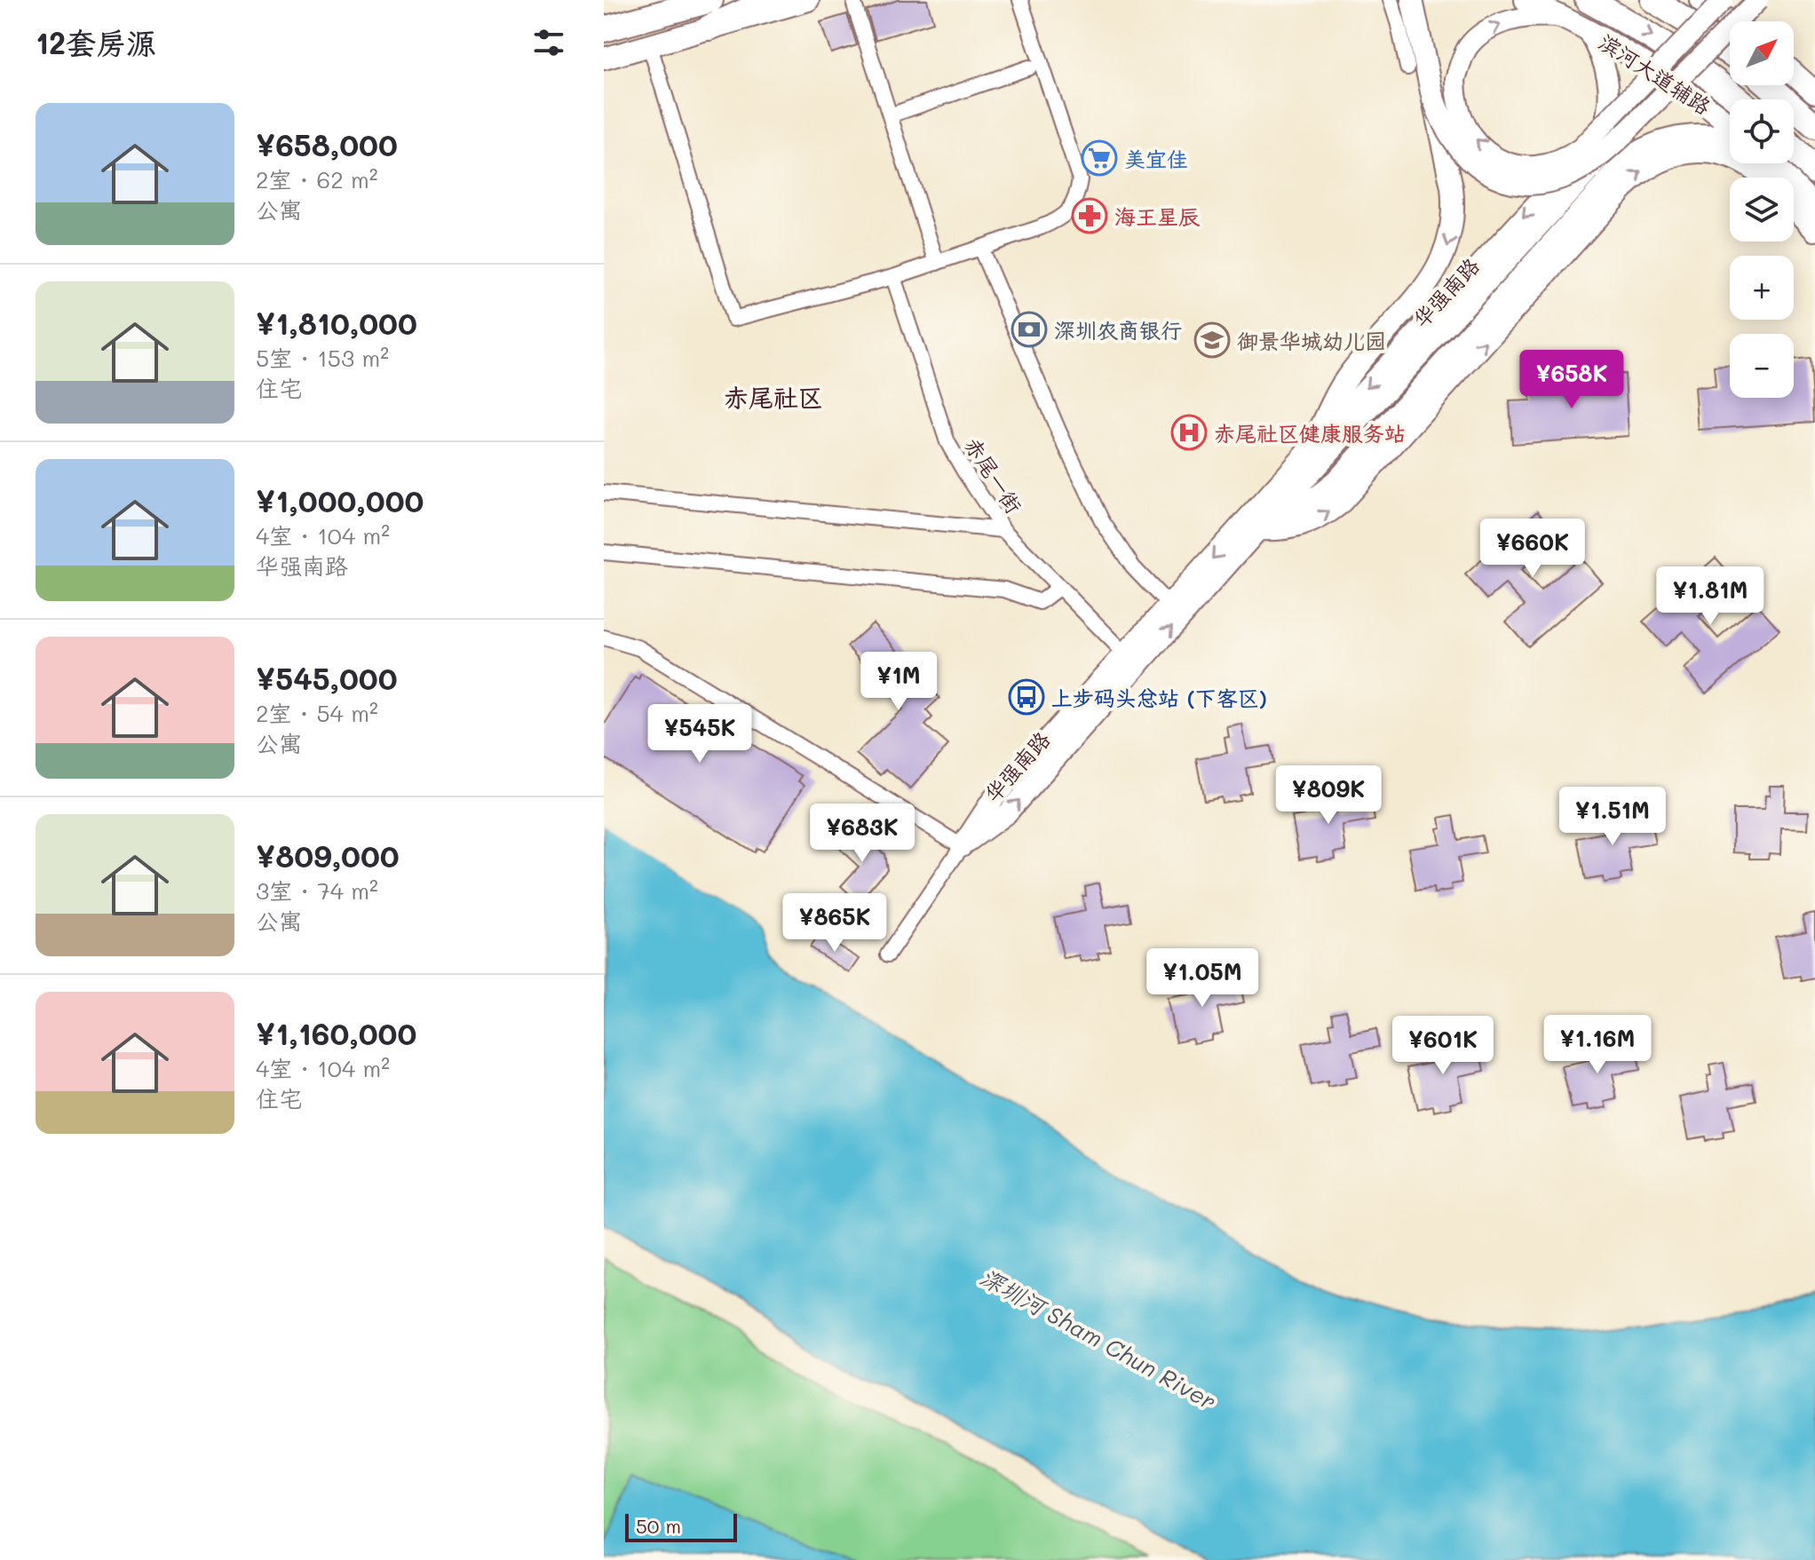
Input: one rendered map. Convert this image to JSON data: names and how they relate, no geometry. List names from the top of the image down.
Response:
{
  "streets": {
    "main road": ["滨河大道辅路", "华强南路"],
    "street": ["赤尾一街"]
  },
  "crossings": [
    ["滨河大道辅路", "华强南路"],
    ["华强南路", "赤尾一街"]
  ],
  "districts": ["赤尾社区"],
  "water": ["深圳河 Sham Chun River"],
  "places": {
    "supermarket": ["美宜佳"],
    "pharmacy": ["海王星辰"],
    "bank": ["深圳农商银行"],
    "school or university": ["御景华城幼儿园"],
    "hospital": ["赤尾社区健康服务站"],
    "bus stop": ["上步码头总站 (下客区)"]
  },
  "scale_bar": "50 m",
  "north": "top right",
  "page": {
    "heading": "12套房源",
    "map_buttons": ["+", "−"],
    "list": [
      {
        "name": "¥658,000",
        "note": "2室 · 62 m² · 公寓"
      },
      {
        "name": "¥1,810,000",
        "note": "5室 · 153 m² · 住宅"
      },
      {
        "name": "¥1,000,000",
        "note": "4室 · 104 m² · 华强南路"
      },
      {
        "name": "¥545,000",
        "note": "2室 · 54 m² · 公寓"
      },
      {
        "name": "¥809,000",
        "note": "3室 · 74 m² · 公寓"
      },
      {
        "name": "¥1,160,000",
        "note": "4室 · 104 m² · 住宅"
      }
    ],
    "price": [
      "¥658K",
      "¥660K",
      "¥1.81M",
      "¥1M",
      "¥545K",
      "¥809K",
      "¥1.51M",
      "¥683K",
      "¥865K",
      "¥1.05M",
      "¥1.16M",
      "¥601K"
    ],
    "scale": "50 m"
  }
}
